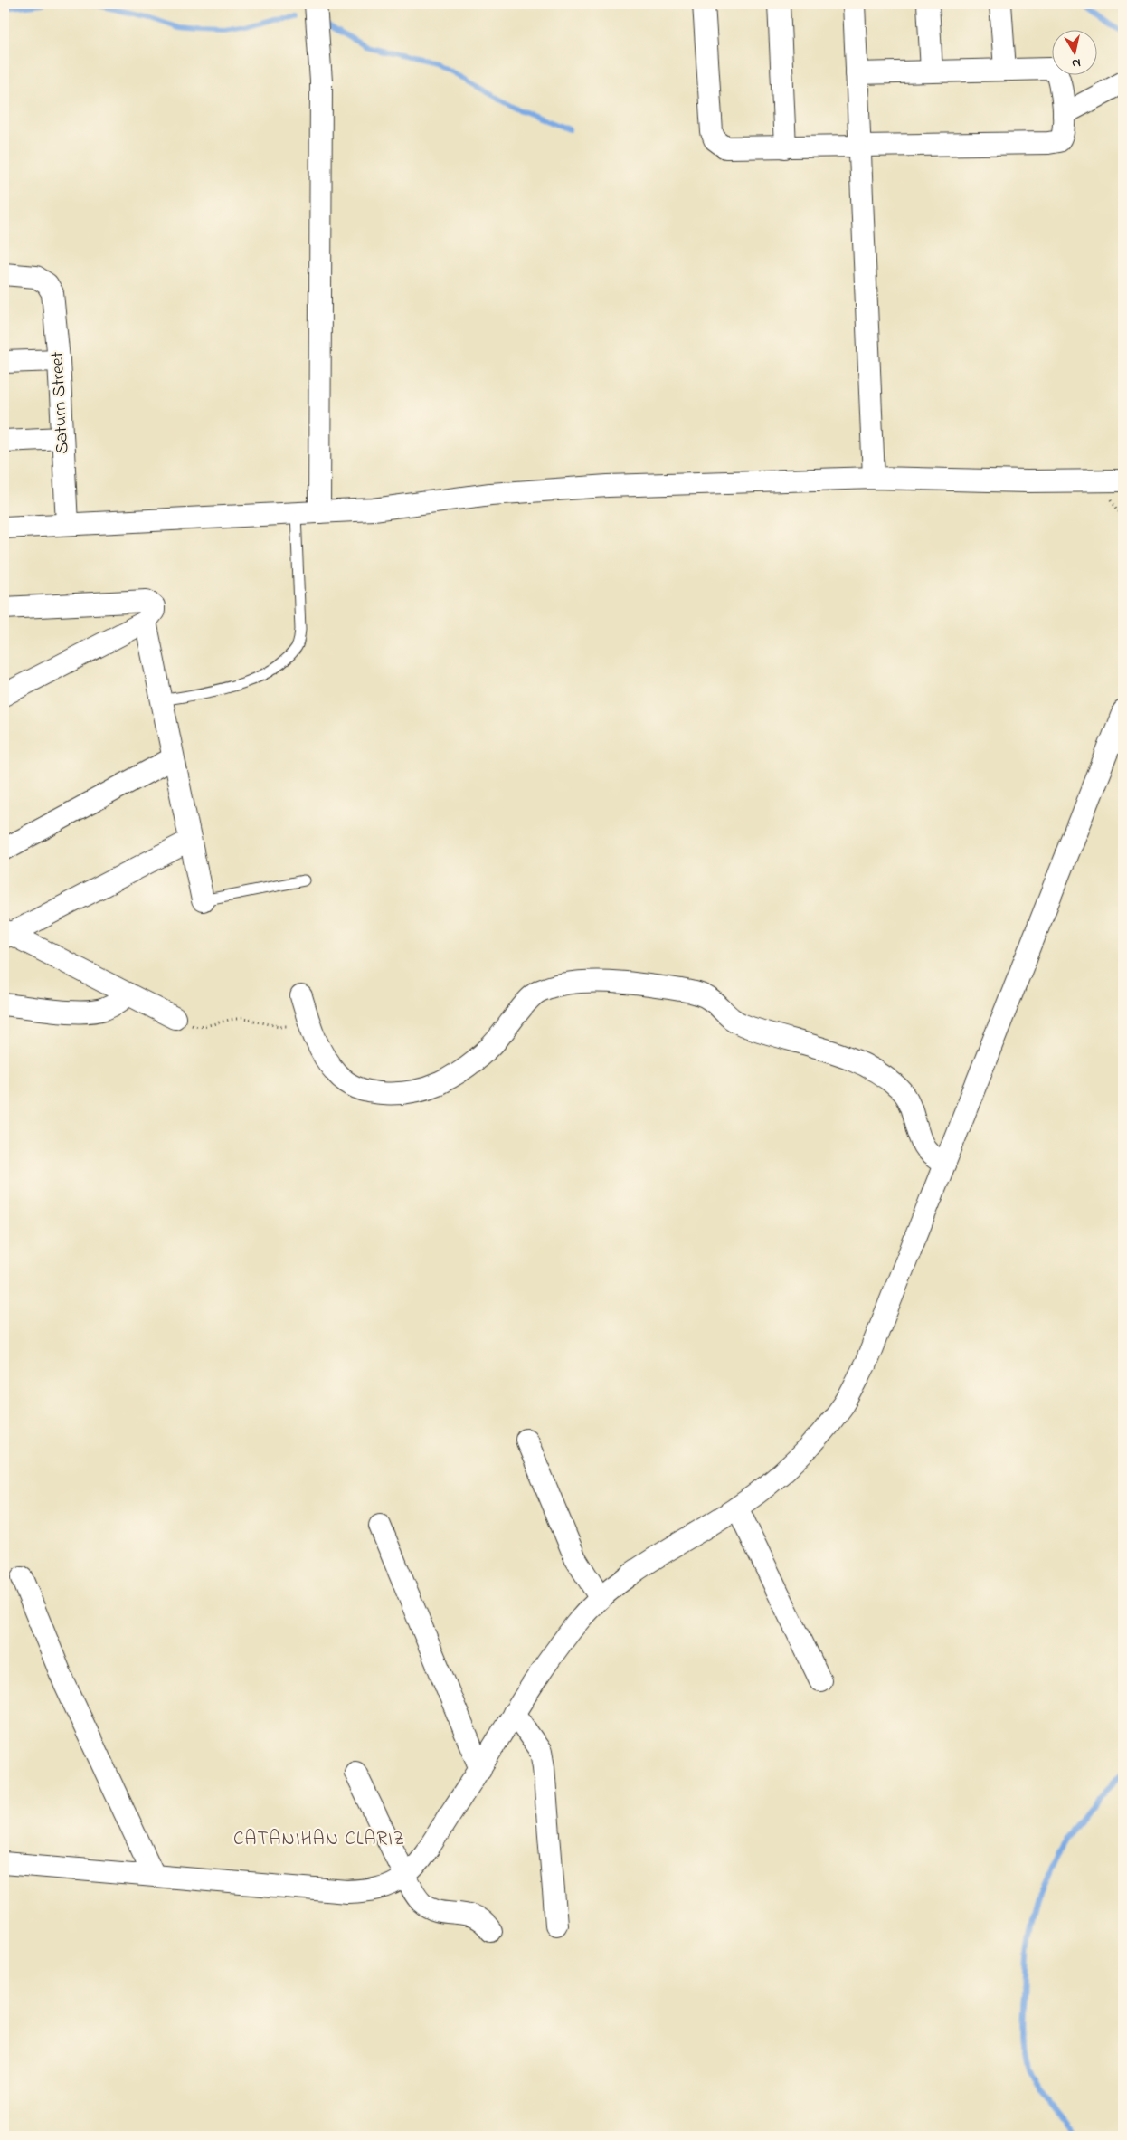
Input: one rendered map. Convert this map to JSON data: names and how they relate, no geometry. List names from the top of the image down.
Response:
{
  "streets": {
    "street": ["Saturn Street"]
  },
  "districts": ["CATANIHAN CLARIZ"],
  "north": "bottom"
}
